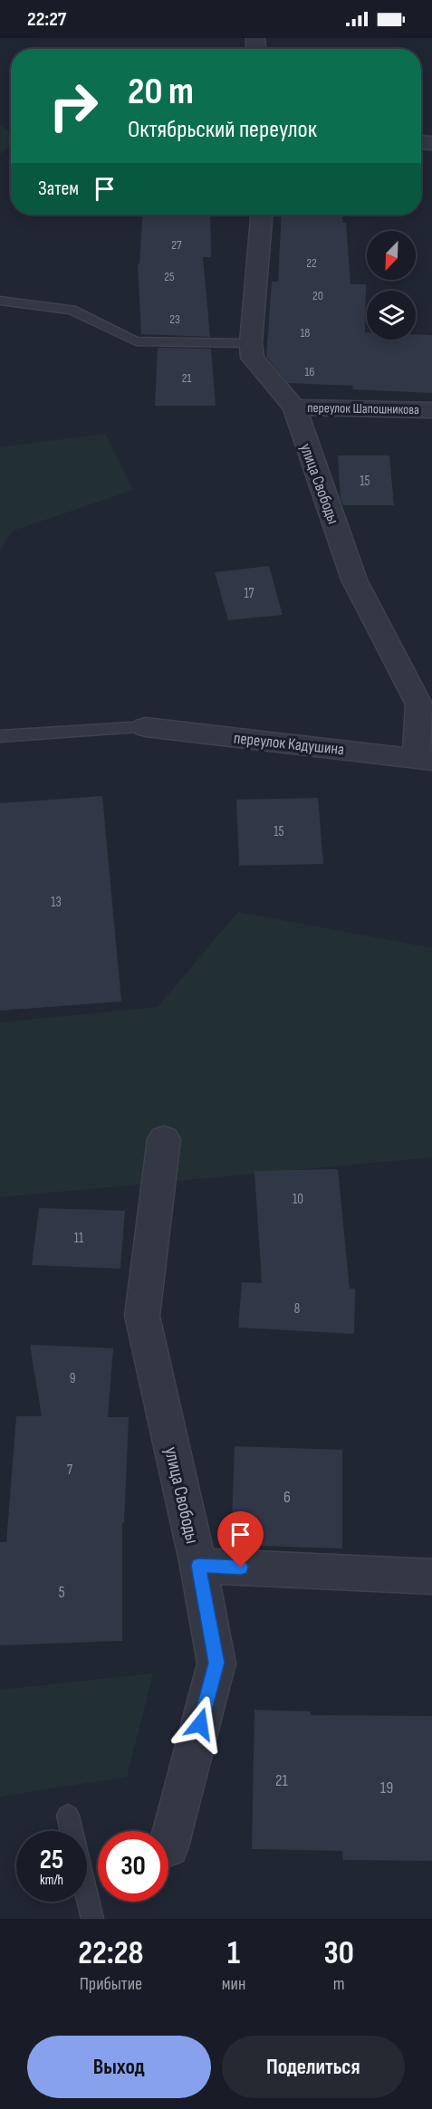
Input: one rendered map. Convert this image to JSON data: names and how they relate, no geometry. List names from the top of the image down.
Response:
{
  "streets": {
    "street": ["переулок Шапошникова", "улица Свободы", "переулок Кадушина"]
  },
  "crossings": [
    ["переулок Шапошникова", "улица Свободы"],
    ["улица Свободы", "переулок Кадушина"]
  ],
  "house_numbers": [
    "27",
    "22",
    "25",
    "20",
    "23",
    "18",
    "16",
    "21",
    "15",
    "17",
    "15",
    "13",
    "10",
    "11",
    "8",
    "9",
    "7",
    "6",
    "5",
    "21",
    "19"
  ],
  "north": "bottom left",
  "page": {
    "status": "22:27",
    "turn": ["20 m", "Октябрьский переулок"],
    "then": "Затем",
    "speed": "25 km/h",
    "limit": "30",
    "eta": [
      "22:28",
      "Прибытие",
      "1",
      "мин",
      "30",
      "m"
    ],
    "buttons": ["Выход", "Поделиться"]
  }
}
